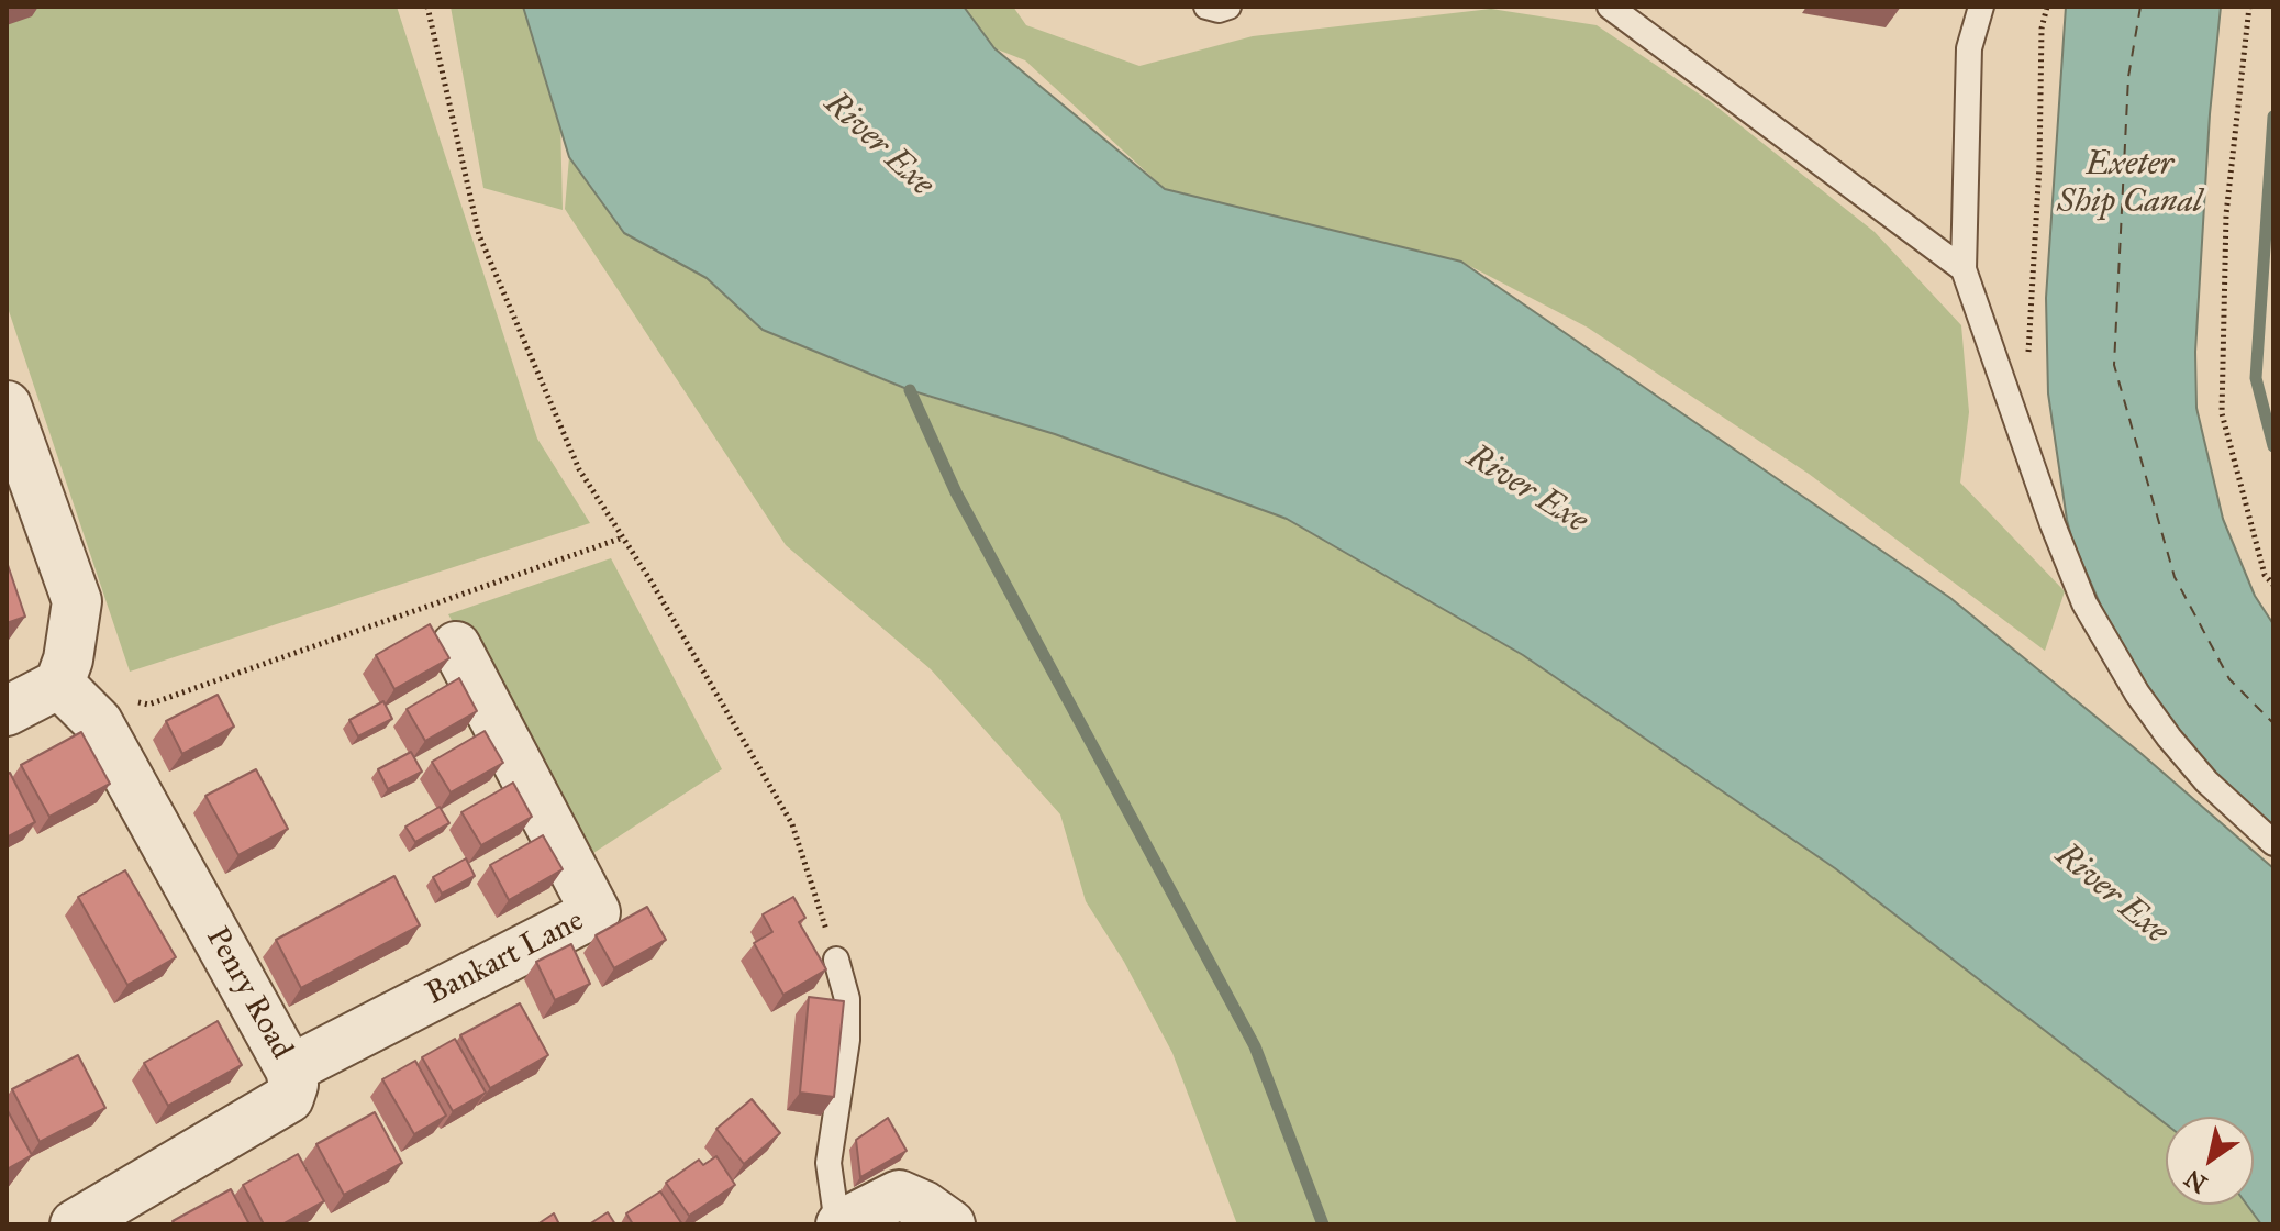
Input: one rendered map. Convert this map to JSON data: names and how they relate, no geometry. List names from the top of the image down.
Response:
{
  "streets": {
    "street": ["Bankart Lane", "Penry Road"]
  },
  "crossings": [
    ["Bankart Lane", "Penry Road"]
  ],
  "water": ["River Exe", "Exeter Ship Canal"],
  "north": "bottom left"
}
